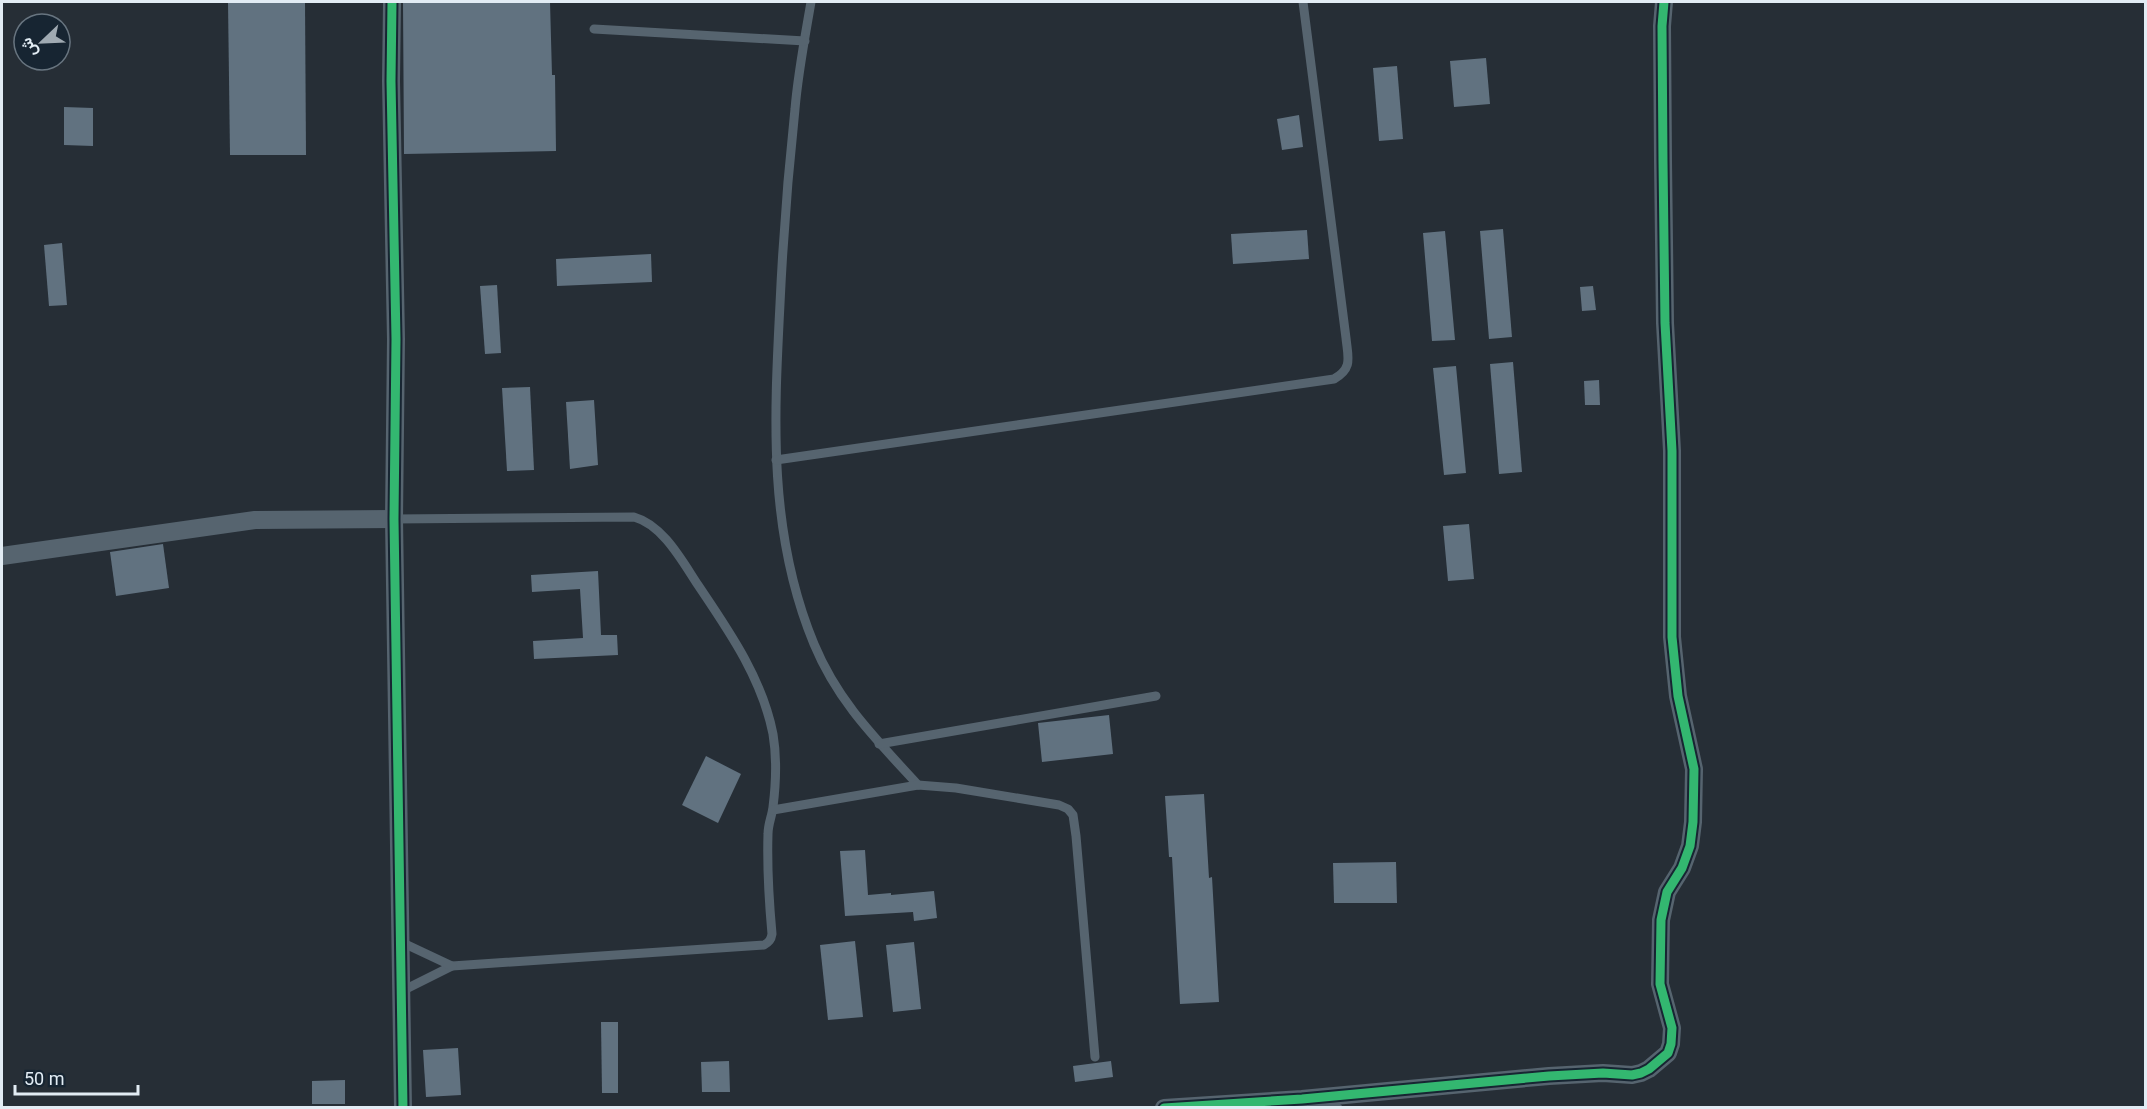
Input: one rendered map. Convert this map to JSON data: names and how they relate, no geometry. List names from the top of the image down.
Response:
{
  "scale_bar": "50 m",
  "north": "bottom left"
}
